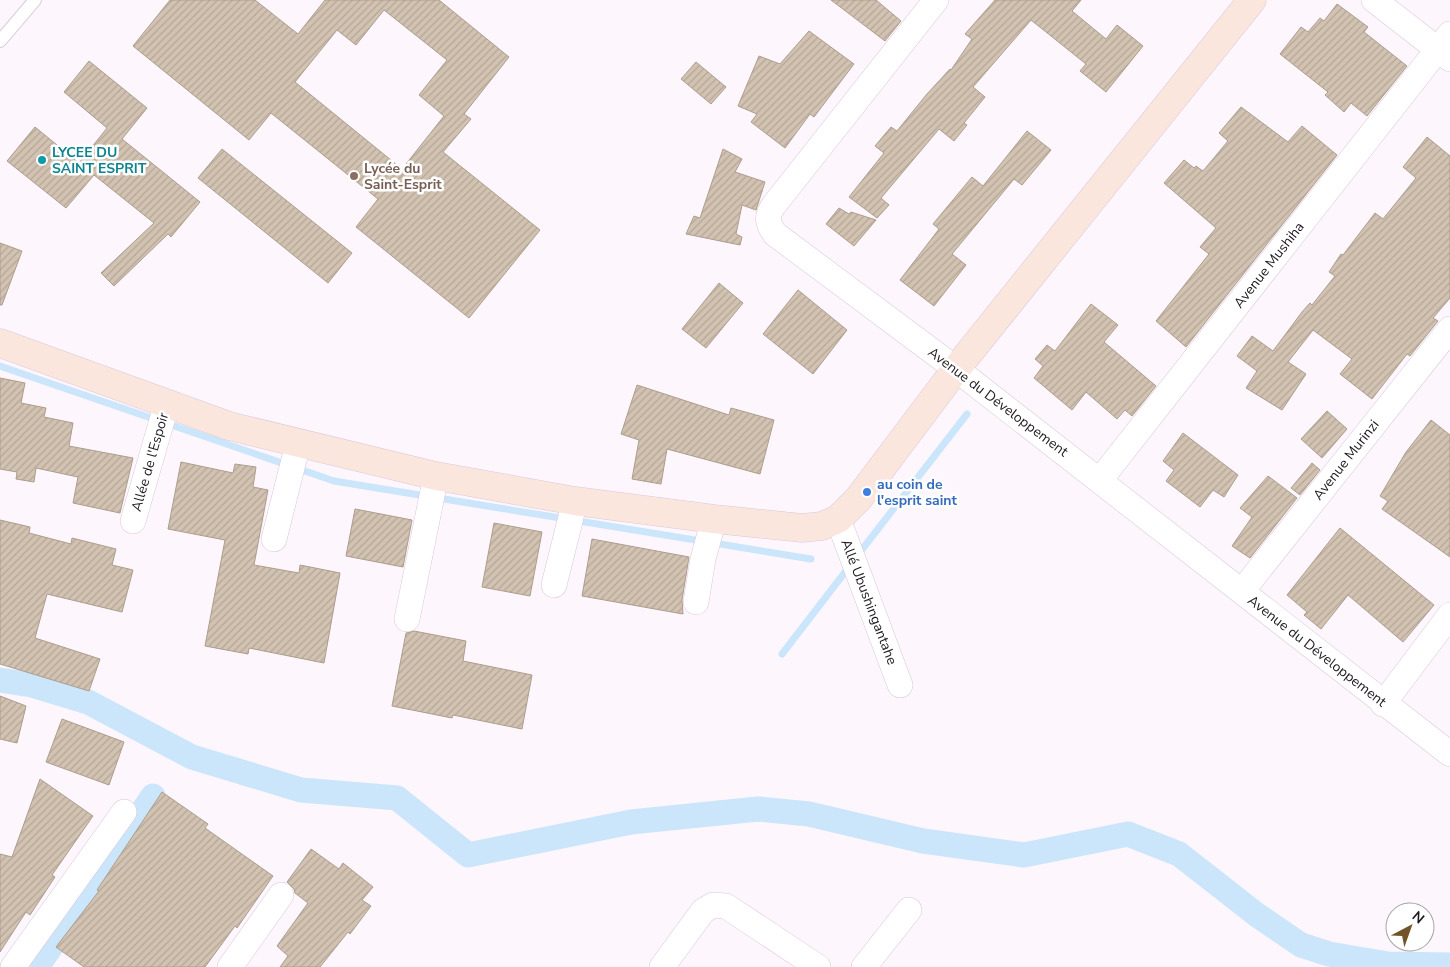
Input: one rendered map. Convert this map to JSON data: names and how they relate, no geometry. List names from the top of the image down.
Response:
{
  "streets": {
    "street": [
      "Avenue Mushiha",
      "Avenue du Développement",
      "Avenue Murinzi",
      "Allée de l'Espoir",
      "Allé Ubushingantahe"
    ]
  },
  "crossings": [
    ["Avenue Mushiha", "Avenue du Développement"],
    ["Avenue du Développement", "Avenue Murinzi"]
  ],
  "places": ["LYCEE DU SAINT ESPRIT", "Lycée du Saint-Esprit", "au coin de l'esprit saint"],
  "north": "top right"
}
